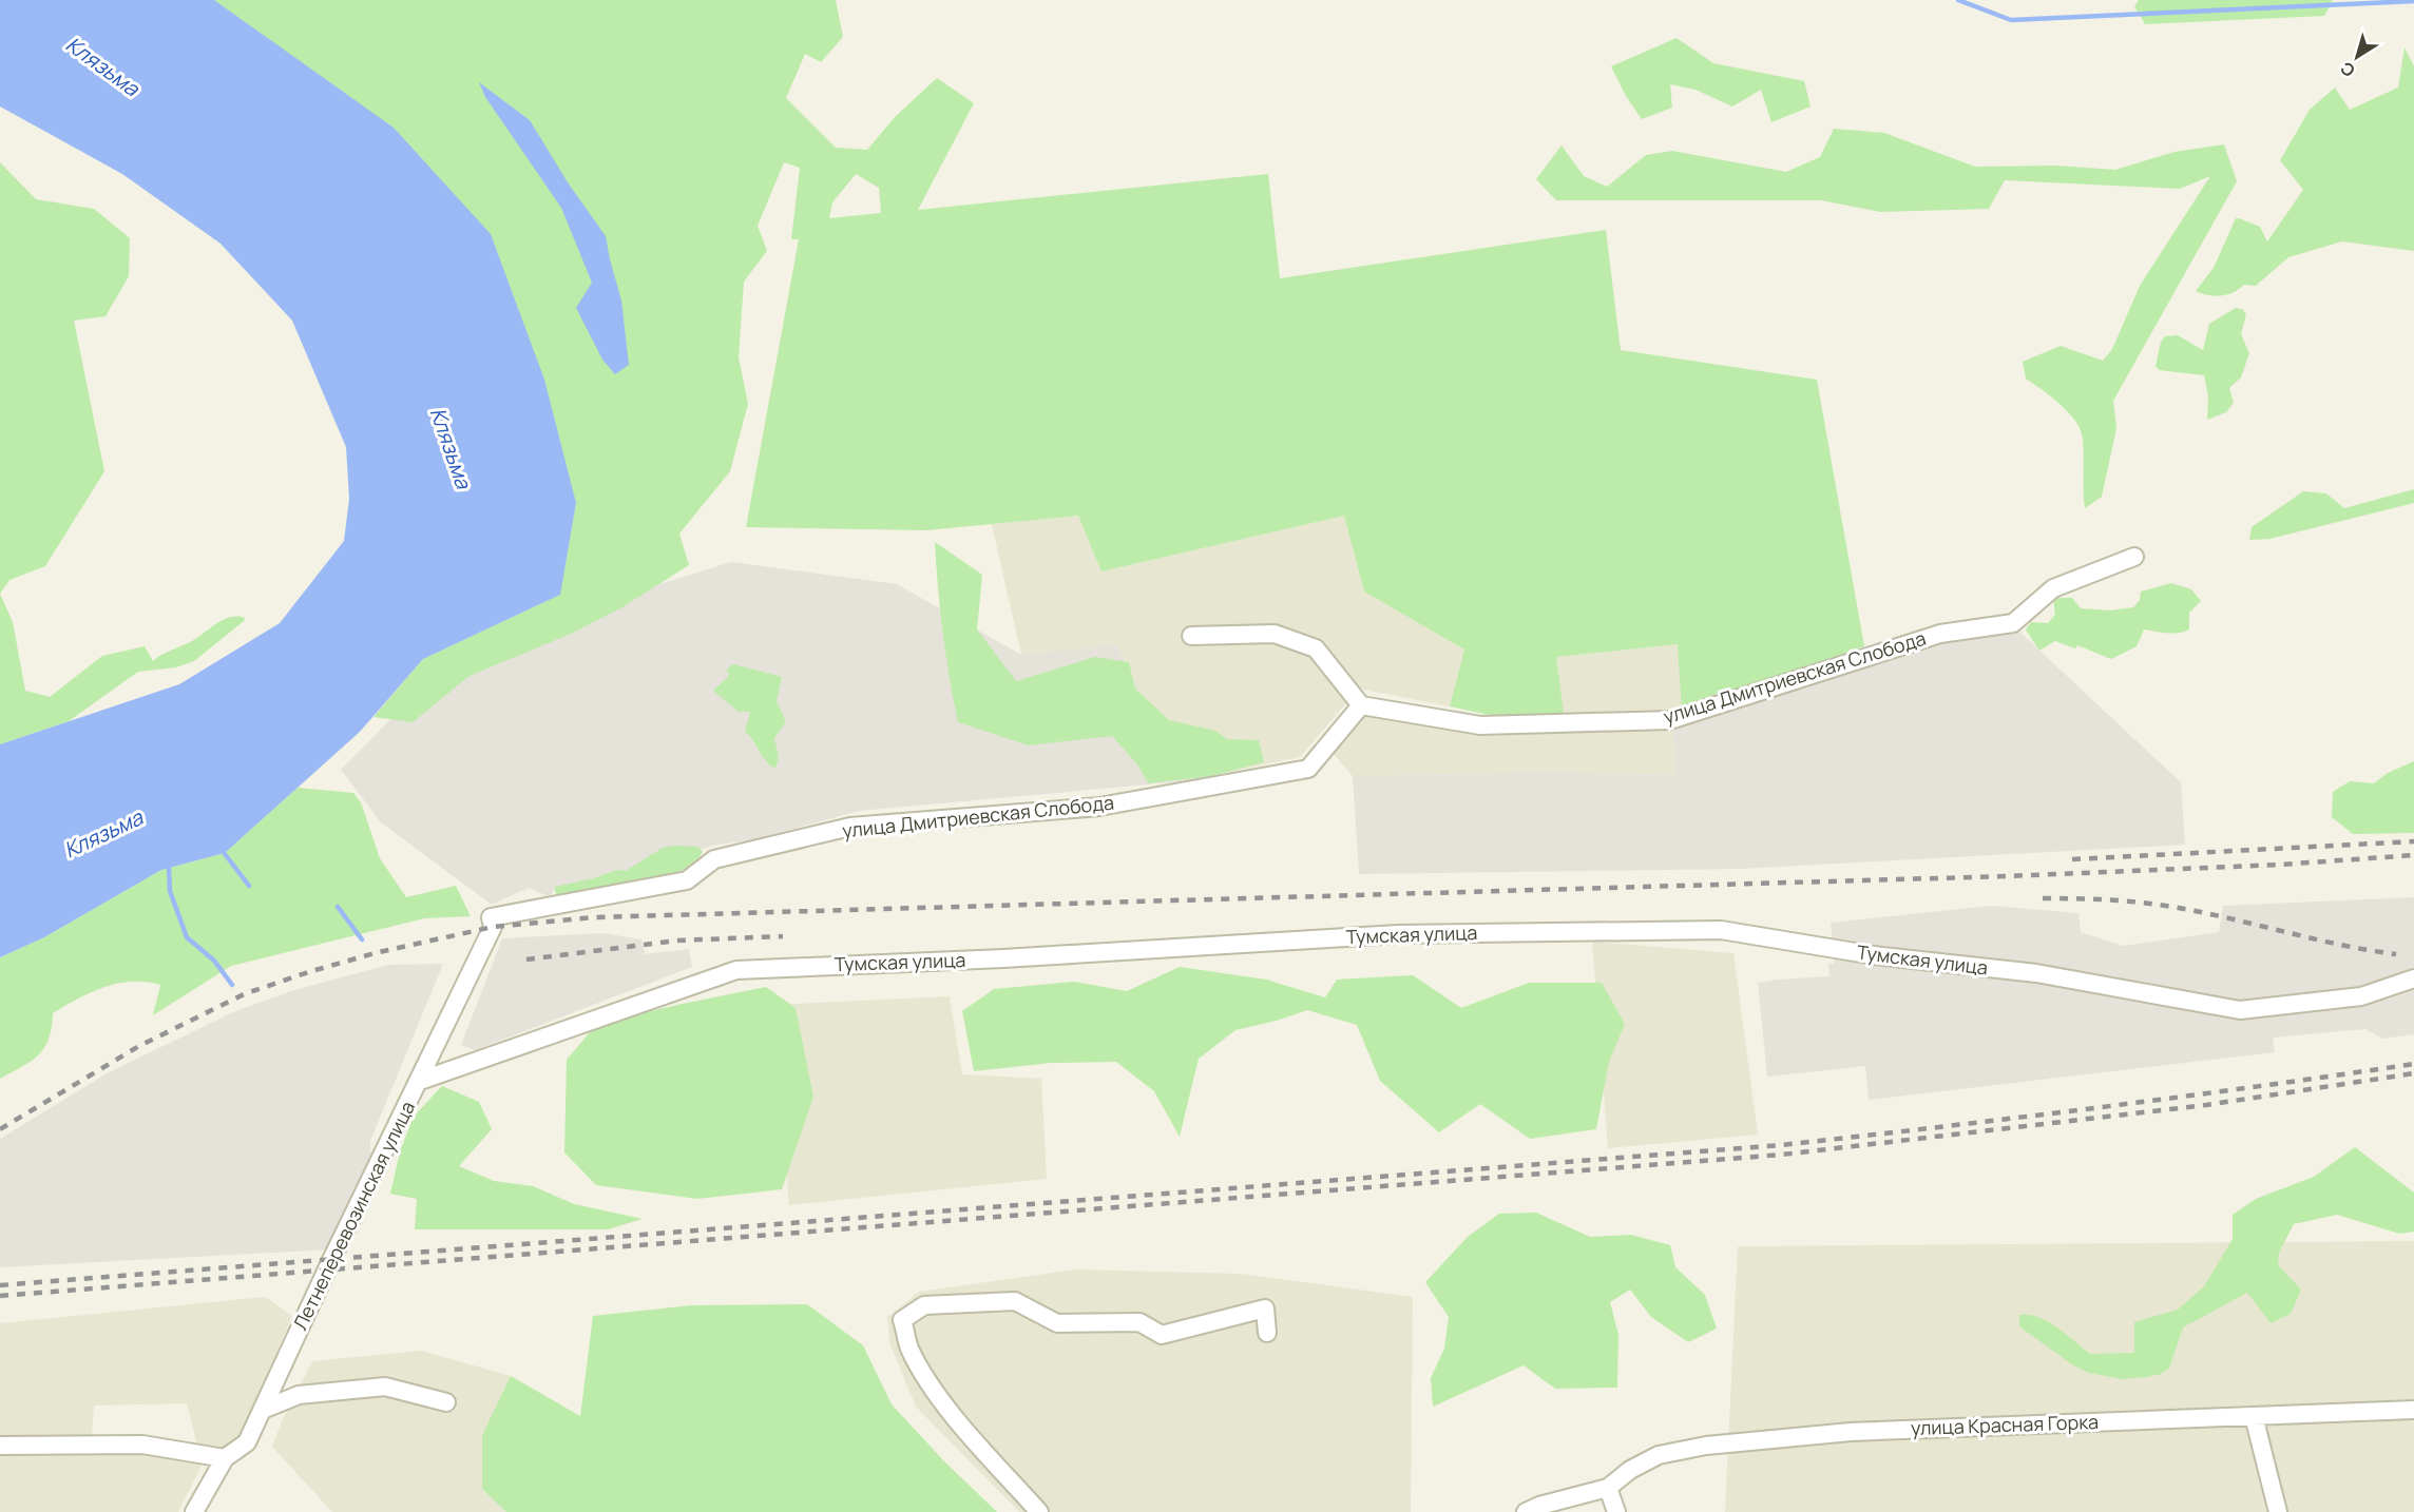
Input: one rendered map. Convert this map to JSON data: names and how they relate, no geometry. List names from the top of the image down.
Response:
{
  "streets": {
    "street": [
      "улица Дмитриевская Слобода",
      "Тумская улица",
      "Летнеперевозинская улица",
      "улица Красная Горка"
    ]
  },
  "crossings": [
    ["улица Дмитриевская Слобода", "Летнеперевозинская улица"],
    ["Тумская улица", "Летнеперевозинская улица"]
  ],
  "water": ["Клязьма"],
  "north": "bottom left"
}
